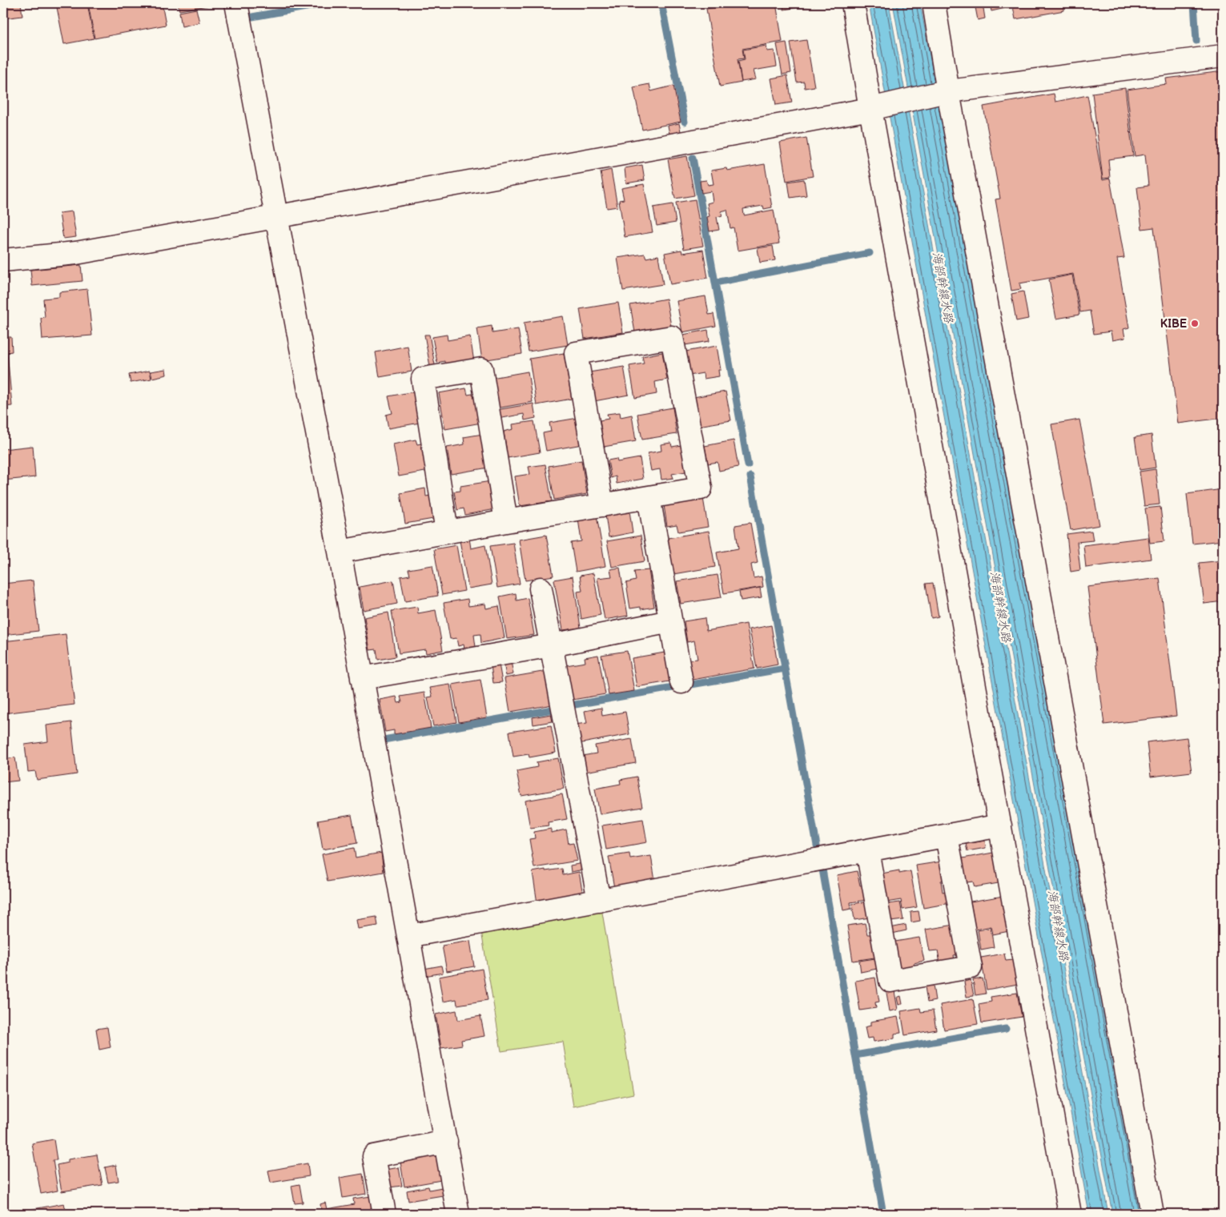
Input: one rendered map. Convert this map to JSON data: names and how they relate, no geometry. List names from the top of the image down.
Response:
{
  "water": ["海部幹線水路"],
  "places": ["KIBE"]
}
